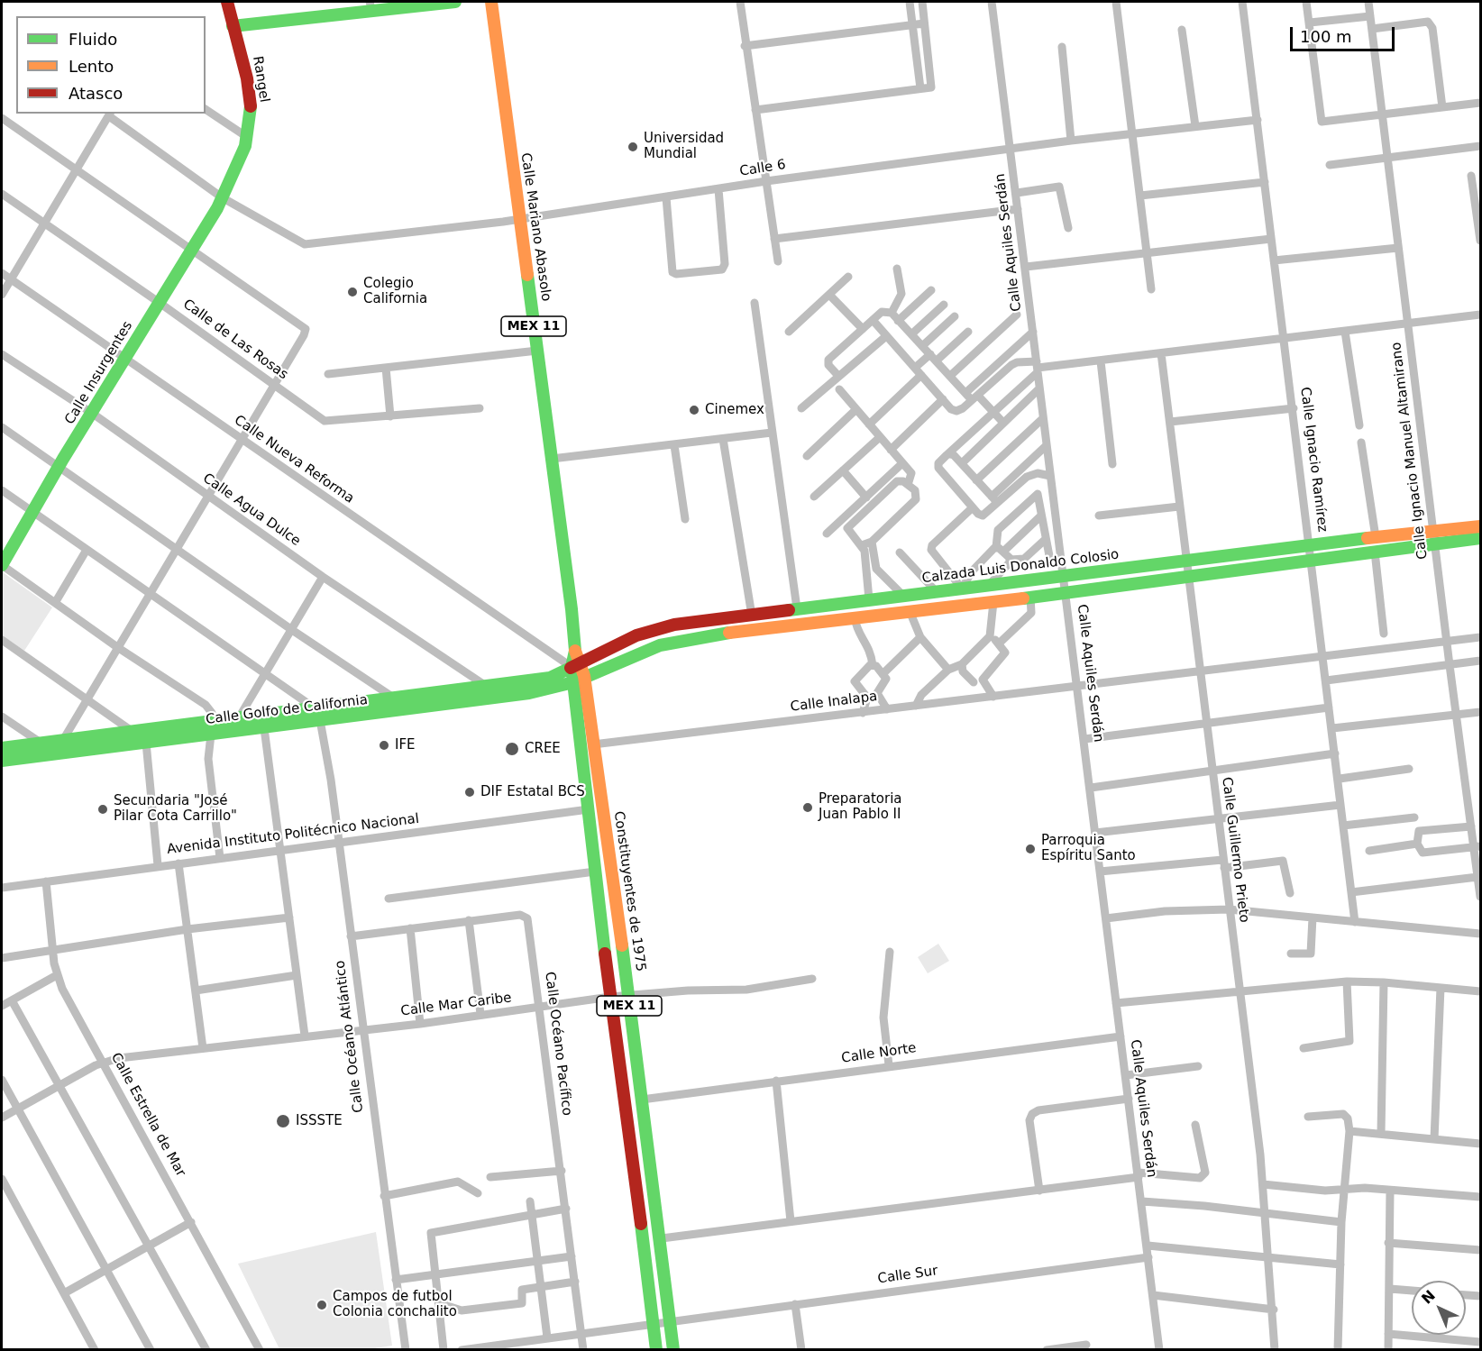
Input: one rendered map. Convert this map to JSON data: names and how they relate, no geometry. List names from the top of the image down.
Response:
{
  "streets": {
    "main road": [
      "Rangel",
      "Calle Mariano Abasolo",
      "MEX 11",
      "Calle Insurgentes",
      "Calzada Luis Donaldo Colosio",
      "Calle Golfo de California",
      "Constituyentes de 1975"
    ],
    "street": [
      "Calle 6",
      "Calle Aquiles Serdán",
      "Calle de Las Rosas",
      "Calle Ignacio Manuel Altamirano",
      "Calle Nueva Reforma",
      "Calle Ignacio Ramírez",
      "Calle Agua Dulce",
      "Calle Inalapa",
      "Avenida Instituto Politécnico Nacional",
      "Calle Guillermo Prieto",
      "Calle Mar Caribe",
      "Calle Océano Atlántico",
      "Calle Océano Pacífico",
      "Calle Norte",
      "Calle Estrella de Mar",
      "Calle Sur"
    ]
  },
  "crossings": [
    ["Rangel", "Calle 6"],
    ["Rangel", "Calle Insurgentes"],
    ["Calle 6", "Calle Mariano Abasolo"],
    ["Calle 6", "Calle Aquiles Serdán"],
    ["Calle 6", "Calle Insurgentes"],
    ["Calle 6", "Calle Ignacio Ramírez"],
    ["Calle Mariano Abasolo", "Calle Nueva Reforma"],
    ["Calle Mariano Abasolo", "Calzada Luis Donaldo Colosio"],
    ["Calle Mariano Abasolo", "Calle Golfo de California"],
    ["Calle Mariano Abasolo", "Constituyentes de 1975"],
    ["Calle Aquiles Serdán", "Calzada Luis Donaldo Colosio"],
    ["Calle Aquiles Serdán", "Calle Inalapa"],
    ["Calle Aquiles Serdán", "Calle Norte"],
    ["Calle Aquiles Serdán", "Calle Sur"],
    ["Calle de Las Rosas", "Calle Insurgentes"],
    ["Calle Insurgentes", "Calle Nueva Reforma"],
    ["Calle Insurgentes", "Calle Agua Dulce"],
    ["Calle Ignacio Manuel Altamirano", "Calzada Luis Donaldo Colosio"],
    ["Calle Ignacio Manuel Altamirano", "Calle Inalapa"],
    ["Calle Nueva Reforma", "Calzada Luis Donaldo Colosio"],
    ["Calle Nueva Reforma", "Calle Golfo de California"],
    ["Calle Nueva Reforma", "Constituyentes de 1975"],
    ["Calle Ignacio Ramírez", "Calzada Luis Donaldo Colosio"],
    ["Calle Ignacio Ramírez", "Calle Inalapa"],
    ["Calle Agua Dulce", "Calle Golfo de California"],
    ["Calzada Luis Donaldo Colosio", "Calle Golfo de California"],
    ["Calzada Luis Donaldo Colosio", "Calle Guillermo Prieto"],
    ["Calzada Luis Donaldo Colosio", "Constituyentes de 1975"],
    ["Calle Inalapa", "Calle Guillermo Prieto"],
    ["Calle Inalapa", "Constituyentes de 1975"],
    ["Calle Golfo de California", "Constituyentes de 1975"],
    ["Calle Golfo de California", "Calle Océano Atlántico"],
    ["Avenida Instituto Politécnico Nacional", "Constituyentes de 1975"],
    ["Avenida Instituto Politécnico Nacional", "Calle Océano Atlántico"],
    ["Avenida Instituto Politécnico Nacional", "Calle Estrella de Mar"],
    ["Constituyentes de 1975", "Calle Mar Caribe"],
    ["Constituyentes de 1975", "Calle Norte"],
    ["Constituyentes de 1975", "Calle Sur"],
    ["Calle Mar Caribe", "Calle Océano Atlántico"],
    ["Calle Mar Caribe", "Calle Océano Pacífico"],
    ["Calle Mar Caribe", "Calle Estrella de Mar"],
    ["Calle Océano Atlántico", "Calle Océano Pacífico"],
    ["Calle Océano Pacífico", "Calle Sur"]
  ],
  "places": [
    "Universidad Mundial",
    "Colegio California",
    "Cinemex",
    "IFE",
    "CREE",
    "DIF Estatal BCS",
    "Preparatoria Juan Pablo II",
    "Secundaria \"José Pilar Cota Carrillo\"",
    "Parroquia Espíritu Santo",
    "ISSSTE",
    "Campos de futbol Colonia conchalito"
  ],
  "legend": ["Fluido", "Lento", "Atasco"],
  "scale_bar": "100 m",
  "north": "top left"
}
